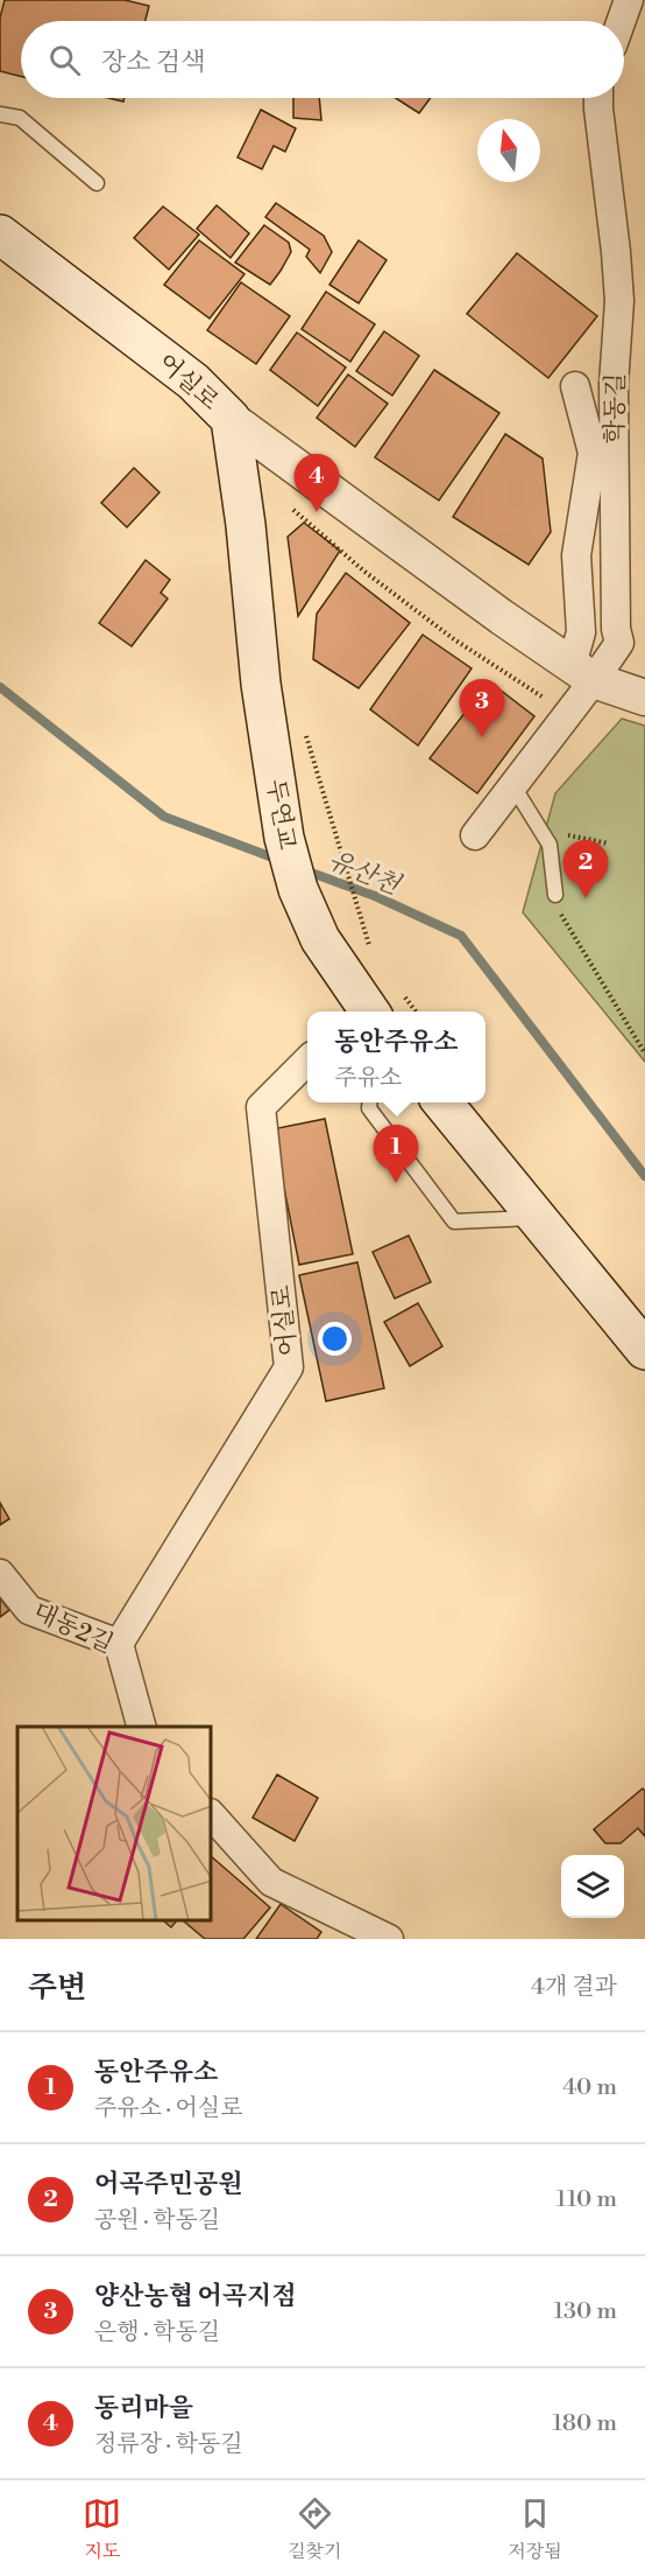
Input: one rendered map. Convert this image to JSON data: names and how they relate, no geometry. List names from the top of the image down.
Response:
{
  "streets": {
    "main road": ["어실로", "두연교"],
    "street": ["학동길", "대동2길"]
  },
  "crossings": [
    ["어실로", "두연교"],
    ["어실로", "대동2길"]
  ],
  "water": ["유산천"],
  "north": "top",
  "page": {
    "search": "장소 검색",
    "pins": [
      "4",
      "3",
      "2",
      "1"
    ],
    "popup": ["동안주유소", "주유소"],
    "heading": ["주변", "4개 결과"],
    "list": [
      {
        "mark": "1",
        "name": "동안주유소",
        "note": "주유소 · 어실로",
        "value": "40 m"
      },
      {
        "mark": "2",
        "name": "어곡주민공원",
        "note": "공원 · 학동길",
        "value": "110 m"
      },
      {
        "mark": "3",
        "name": "양산농협 어곡지점",
        "note": "은행 · 학동길",
        "value": "130 m"
      },
      {
        "mark": "4",
        "name": "동리마을",
        "note": "정류장 · 학동길",
        "value": "180 m"
      }
    ],
    "nav": ["지도", "길찾기", "저장됨"]
  }
}
